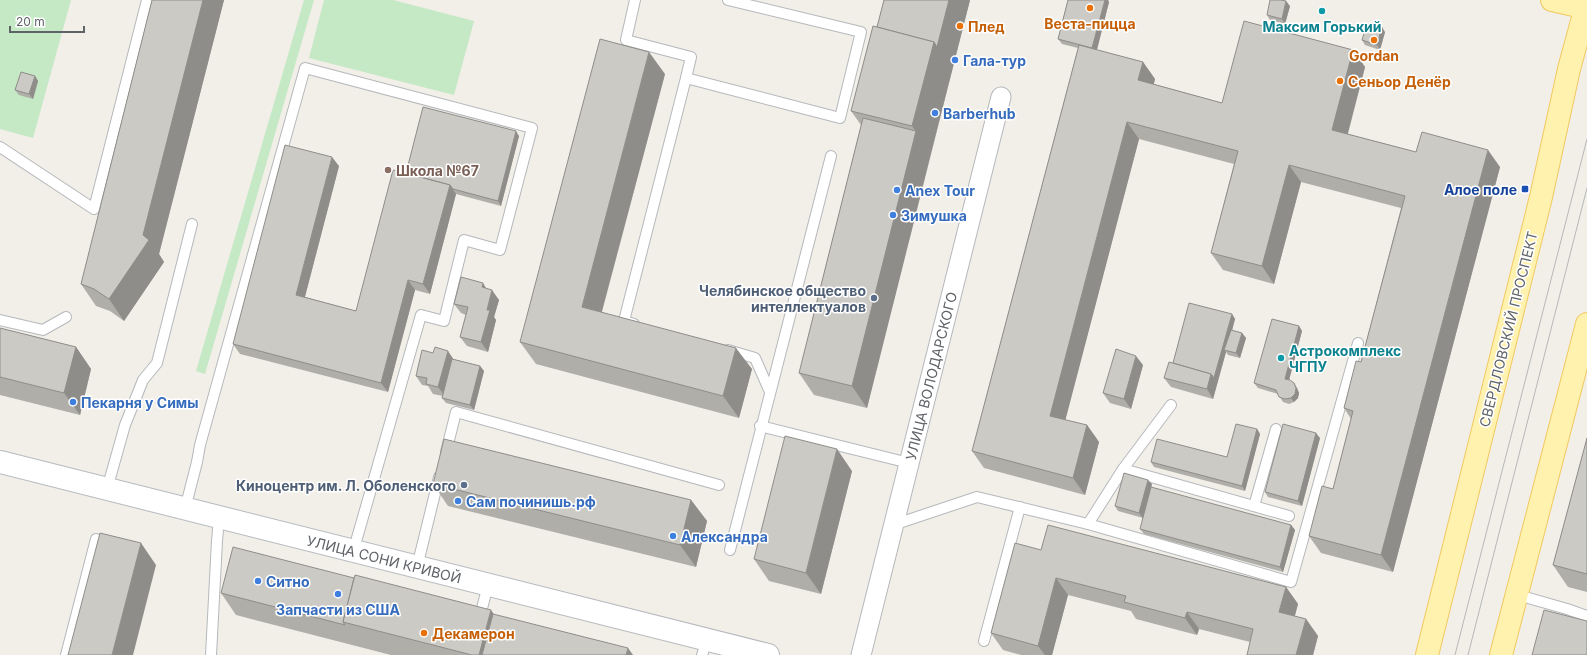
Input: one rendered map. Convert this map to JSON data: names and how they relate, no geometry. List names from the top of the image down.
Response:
{
  "streets": {
    "main road": ["СВЕРДЛОВСКИЙ ПРОСПЕКТ"],
    "street": ["УЛИЦА ВОЛОДАРСКОГО", "УЛИЦА СОНИ КРИВОЙ"]
  },
  "places": {
    "other": [
      "Веста-пицца",
      "Максим Горький",
      "Плед",
      "Gordan",
      "Гала-тур",
      "Сеньор Денёр",
      "Barberhub",
      "Школа №67",
      "Anex Tour",
      "Зимушка",
      "Челябинское общество интеллектуалов",
      "Астрокомплекс ЧГПУ",
      "Пекарня у Симы",
      "Киноцентр им. Л. Оболенского",
      "Сам починишь.рф",
      "Александра",
      "Ситно",
      "Запчасти из США",
      "Декамерон"
    ],
    "transit": ["Алое поле"]
  },
  "scale_bar": "20 m"
}
